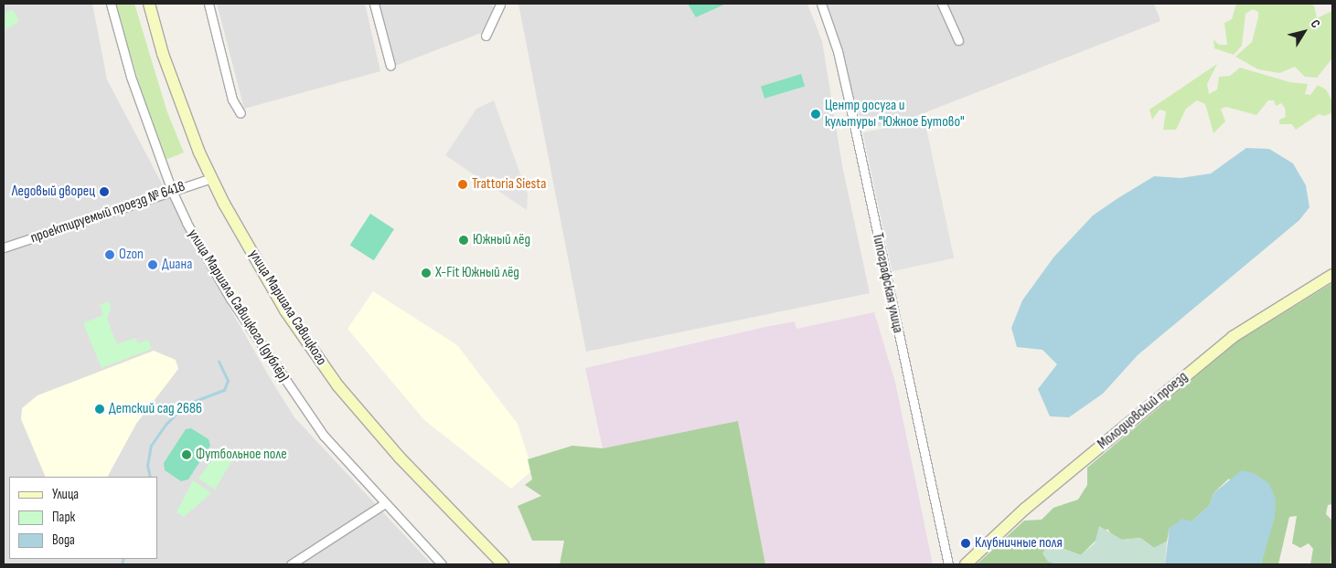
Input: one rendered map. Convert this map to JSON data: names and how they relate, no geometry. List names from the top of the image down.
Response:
{
  "streets": {
    "street": [
      "проектируемый проезд № 6418",
      "Типографская улица",
      "улица Маршала Савицкого (дублёр)",
      "улица Маршала Савицкого",
      "Молодцовский проезд"
    ]
  },
  "crossings": [
    ["проектируемый проезд № 6418", "улица Маршала Савицкого (дублёр)"],
    ["проектируемый проезд № 6418", "улица Маршала Савицкого"]
  ],
  "places": [
    "Центр досуга и культуры \"Южное Бутово\"",
    "Trattoria Siesta",
    "Ледовый дворец",
    "Южный лёд",
    "Ozon",
    "Диана",
    "X-Fit Южный лёд",
    "Детский сад 2686",
    "Футбольное поле",
    "Клубничные поля"
  ],
  "legend": ["Улица", "Парк", "Вода"],
  "north": "top right"
}
